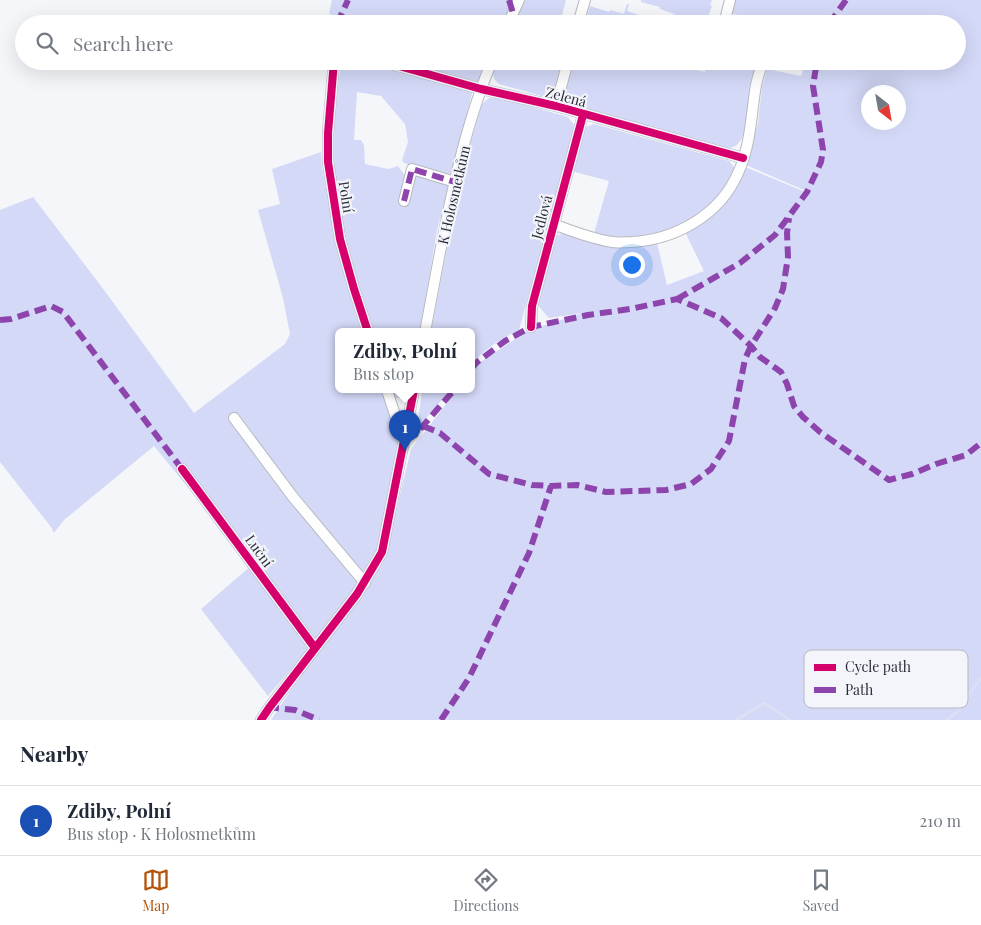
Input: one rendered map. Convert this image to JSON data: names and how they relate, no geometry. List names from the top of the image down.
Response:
{
  "streets": {
    "street": [
      "Zelená",
      "K Holosmetkům",
      "Polní",
      "Jedlová",
      "Luční"
    ]
  },
  "crossings": [
    ["Zelená", "K Holosmetkům"],
    ["Zelená", "Jedlová"]
  ],
  "legend": ["Cycle path", "Path"],
  "north": "bottom right",
  "page": {
    "search": "Search here",
    "popup": ["Zdiby, Polní", "Bus stop"],
    "pins": "1",
    "heading": "Nearby",
    "list": [
      {
        "mark": "1",
        "name": "Zdiby, Polní",
        "note": "Bus stop · K Holosmetkům",
        "value": "210 m"
      }
    ],
    "nav": ["Map", "Directions", "Saved"]
  }
}
